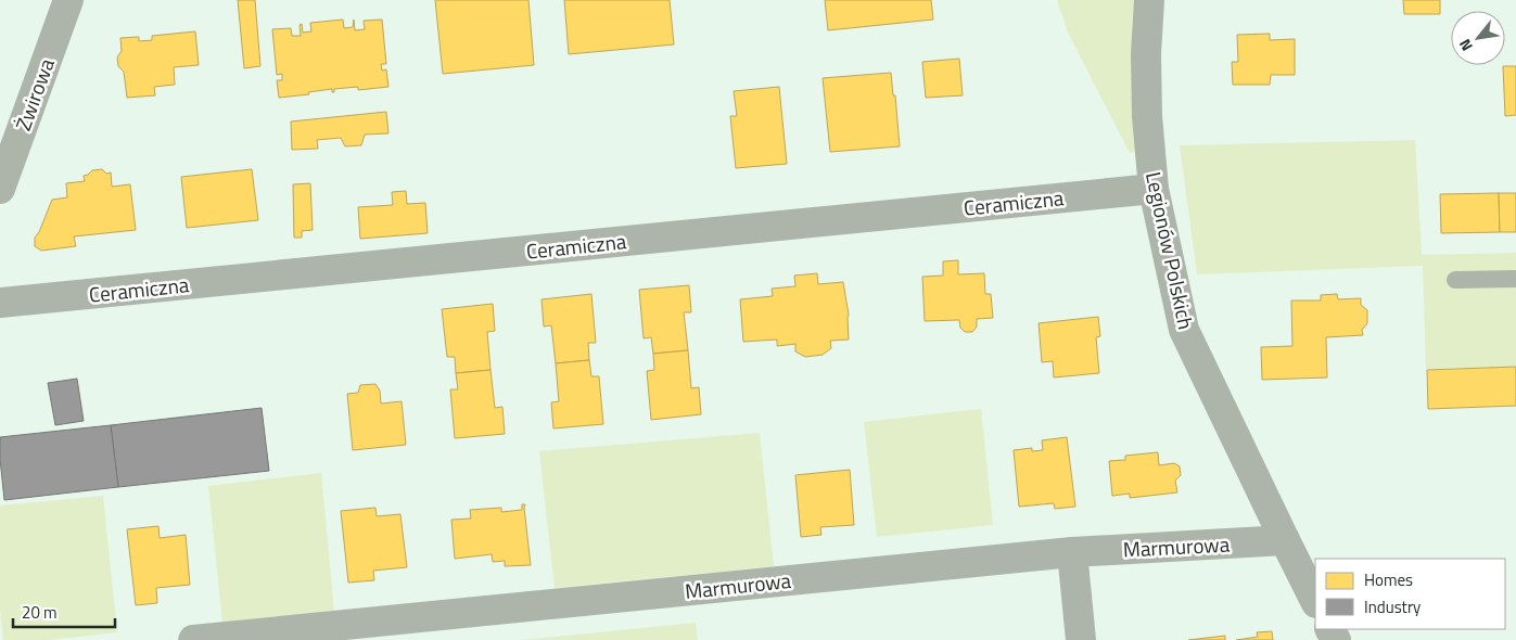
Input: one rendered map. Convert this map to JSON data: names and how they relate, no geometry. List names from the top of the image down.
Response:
{
  "streets": {
    "street": [
      "Żwirowa",
      "Ceramiczna",
      "Legionów Polskich",
      "Marmurowa"
    ]
  },
  "crossings": [
    ["Ceramiczna", "Legionów Polskich"],
    ["Legionów Polskich", "Marmurowa"]
  ],
  "legend": ["Homes", "Industry"],
  "scale_bar": "20 m",
  "north": "bottom left"
}
